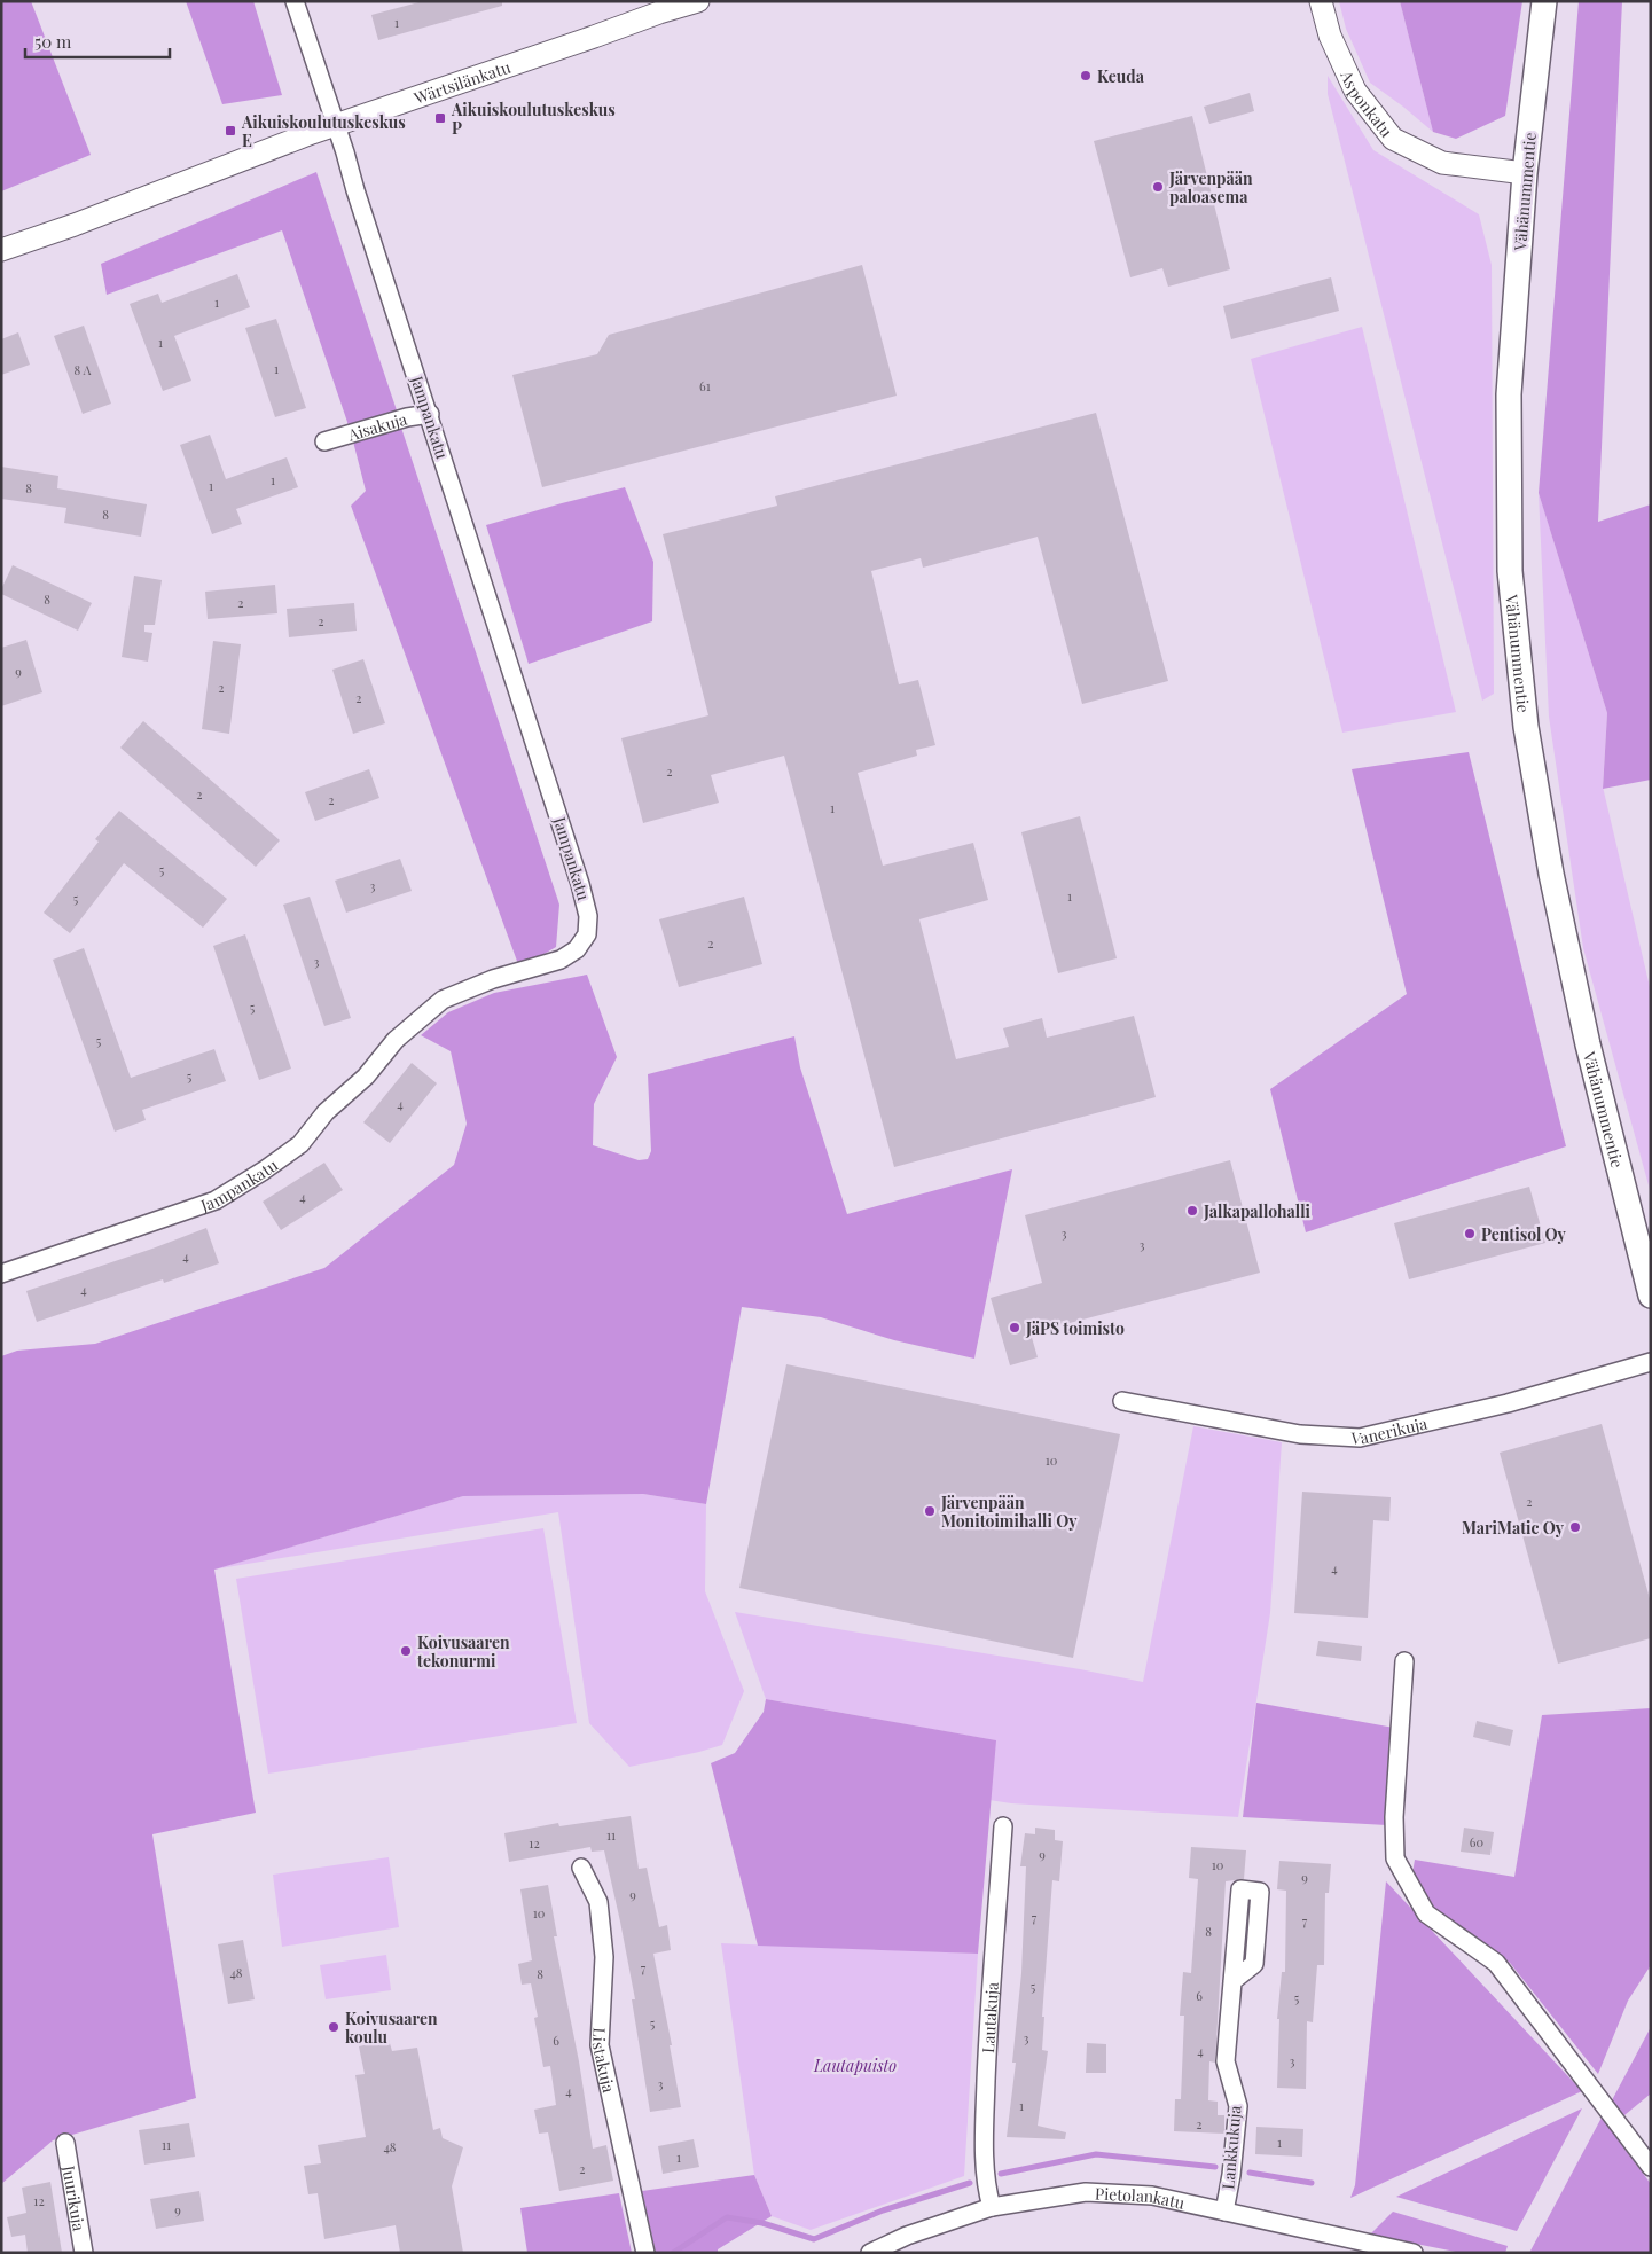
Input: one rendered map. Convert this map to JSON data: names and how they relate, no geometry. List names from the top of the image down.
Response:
{
  "streets": {
    "main road": ["Vähänummentie"],
    "street": [
      "Wärtsilänkatu",
      "Asponkatu",
      "Jampankatu",
      "Aisakuja",
      "Vanerikuja",
      "Lautakuja",
      "Listakuja",
      "Lankkukuja",
      "Juurikuja",
      "Pietolankatu"
    ]
  },
  "crossings": [
    ["Wärtsilänkatu", "Jampankatu"],
    ["Asponkatu", "Vähänummentie"],
    ["Jampankatu", "Aisakuja"],
    ["Lautakuja", "Pietolankatu"],
    ["Lankkukuja", "Pietolankatu"]
  ],
  "parks": ["Lautapuisto"],
  "places": {
    "other": [
      "Keuda",
      "Järvenpään paloasema",
      "Jalkapallohalli",
      "Pentisol Oy",
      "JäPS toimisto",
      "Järvenpään Monitoimihalli Oy",
      "MariMatic Oy",
      "Koivusaaren tekonurmi",
      "Koivusaaren koulu"
    ],
    "transit": ["Aikuiskoulutuskeskus P", "Aikuiskoulutuskeskus E"]
  },
  "house_numbers": [
    "1",
    "1",
    "1",
    "1",
    "8 A",
    "61",
    "1",
    "1",
    "8",
    "8",
    "8",
    "2",
    "2",
    "9",
    "2",
    "2",
    "2",
    "2",
    "2",
    "1",
    "5",
    "3",
    "1",
    "5",
    "2",
    "3",
    "5",
    "5",
    "5",
    "4",
    "4",
    "3",
    "3",
    "4",
    "4",
    "10",
    "2",
    "4",
    "11",
    "60",
    "12",
    "9",
    "10",
    "9",
    "9",
    "10",
    "7",
    "7",
    "8",
    "7",
    "48",
    "8",
    "5",
    "6",
    "5",
    "5",
    "3",
    "6",
    "4",
    "3",
    "3",
    "4",
    "1",
    "2",
    "1",
    "11",
    "48",
    "1",
    "2",
    "12",
    "9"
  ],
  "scale_bar": "50 m"
}
